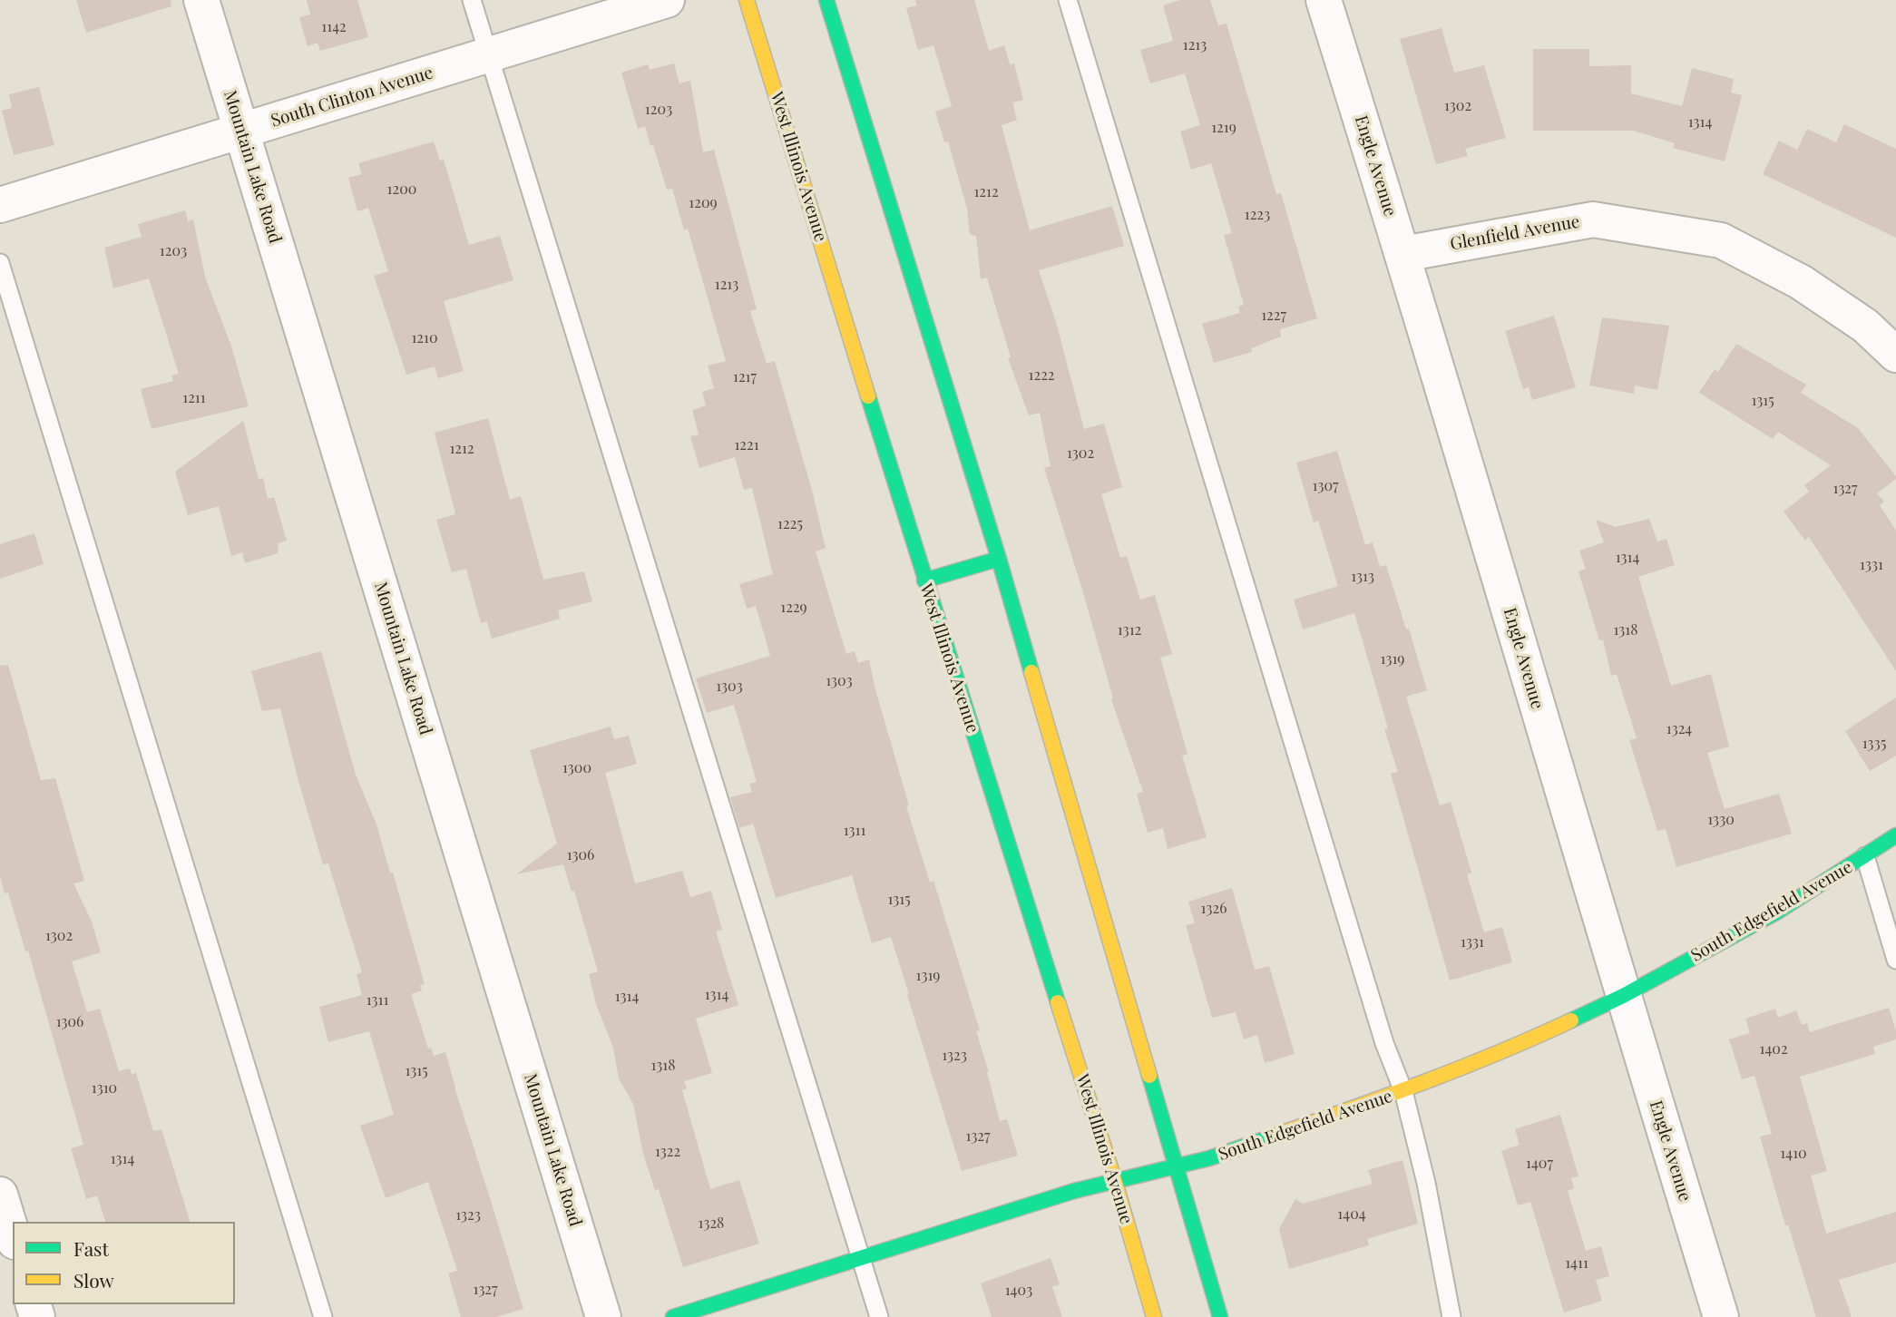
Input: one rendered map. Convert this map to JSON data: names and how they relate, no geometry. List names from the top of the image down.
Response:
{
  "streets": {
    "main road": ["West Illinois Avenue", "South Edgefield Avenue"],
    "street": [
      "South Clinton Avenue",
      "Engle Avenue",
      "Mountain Lake Road",
      "Glenfield Avenue"
    ]
  },
  "crossings": [
    ["South Clinton Avenue", "Mountain Lake Road"],
    ["Engle Avenue", "Glenfield Avenue"],
    ["Engle Avenue", "South Edgefield Avenue"],
    ["West Illinois Avenue", "South Edgefield Avenue"]
  ],
  "house_numbers": [
    "1142",
    "1213",
    "1302",
    "1203",
    "1314",
    "1219",
    "1200",
    "1212",
    "1209",
    "1223",
    "1203",
    "1213",
    "1227",
    "1210",
    "1222",
    "1217",
    "1211",
    "1315",
    "1221",
    "1212",
    "1302",
    "1307",
    "1327",
    "1225",
    "1314",
    "1331",
    "1313",
    "1229",
    "1312",
    "1318",
    "1319",
    "1303",
    "1303",
    "1324",
    "1335",
    "1300",
    "1330",
    "1311",
    "1306",
    "1315",
    "1326",
    "1302",
    "1331",
    "1319",
    "1314",
    "1314",
    "1311",
    "1306",
    "1402",
    "1323",
    "1318",
    "1315",
    "1310",
    "1327",
    "1322",
    "1410",
    "1314",
    "1407",
    "1404",
    "1323",
    "1328",
    "1411",
    "1327",
    "1403"
  ],
  "legend": ["Fast", "Slow"]
}
